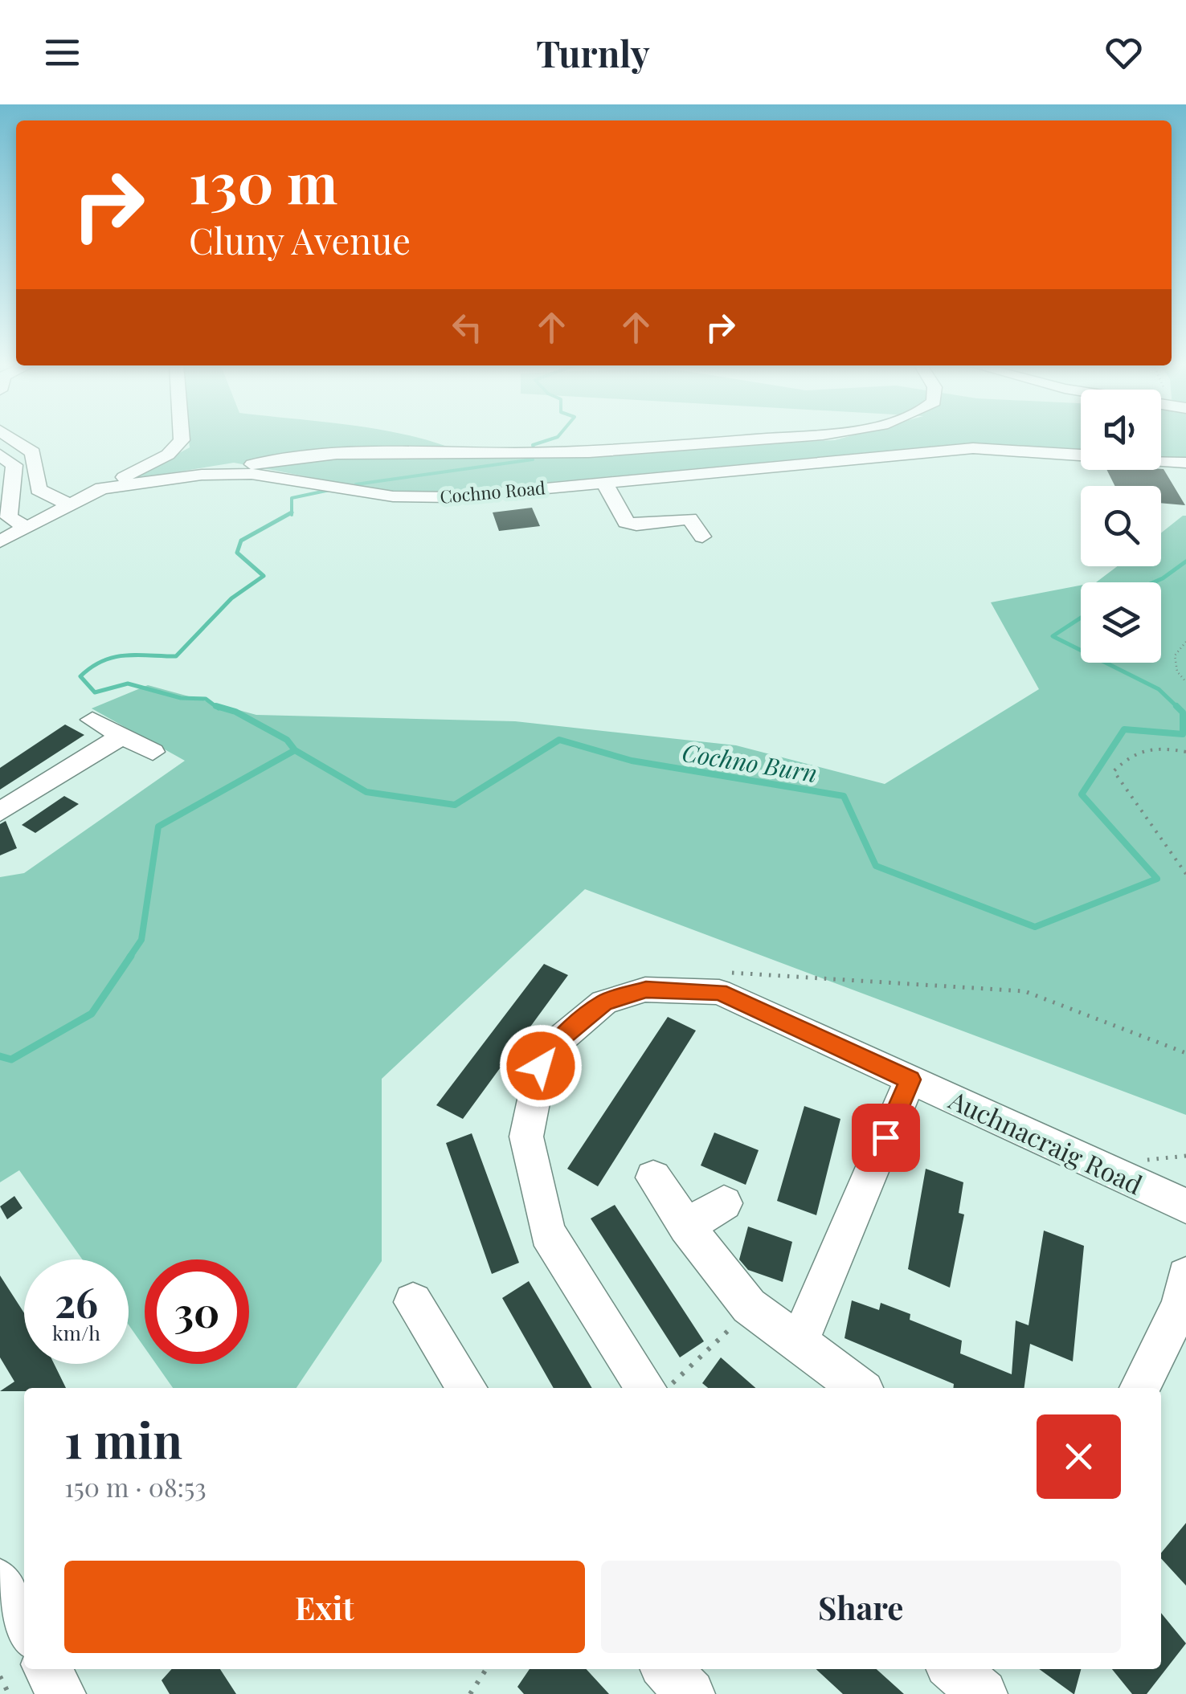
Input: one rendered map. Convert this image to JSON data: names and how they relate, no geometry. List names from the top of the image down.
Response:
{
  "streets": {
    "street": ["Cochno Road", "Auchnacraig Road"]
  },
  "water": ["Cochno Burn"],
  "page": {
    "header": "Turnly",
    "turn": ["130 m", "Cluny Avenue"],
    "speed": "26 km/h",
    "limit": "30",
    "heading": ["1 min", "150 m · 08:53"],
    "buttons": ["Exit", "Share"]
  }
}
